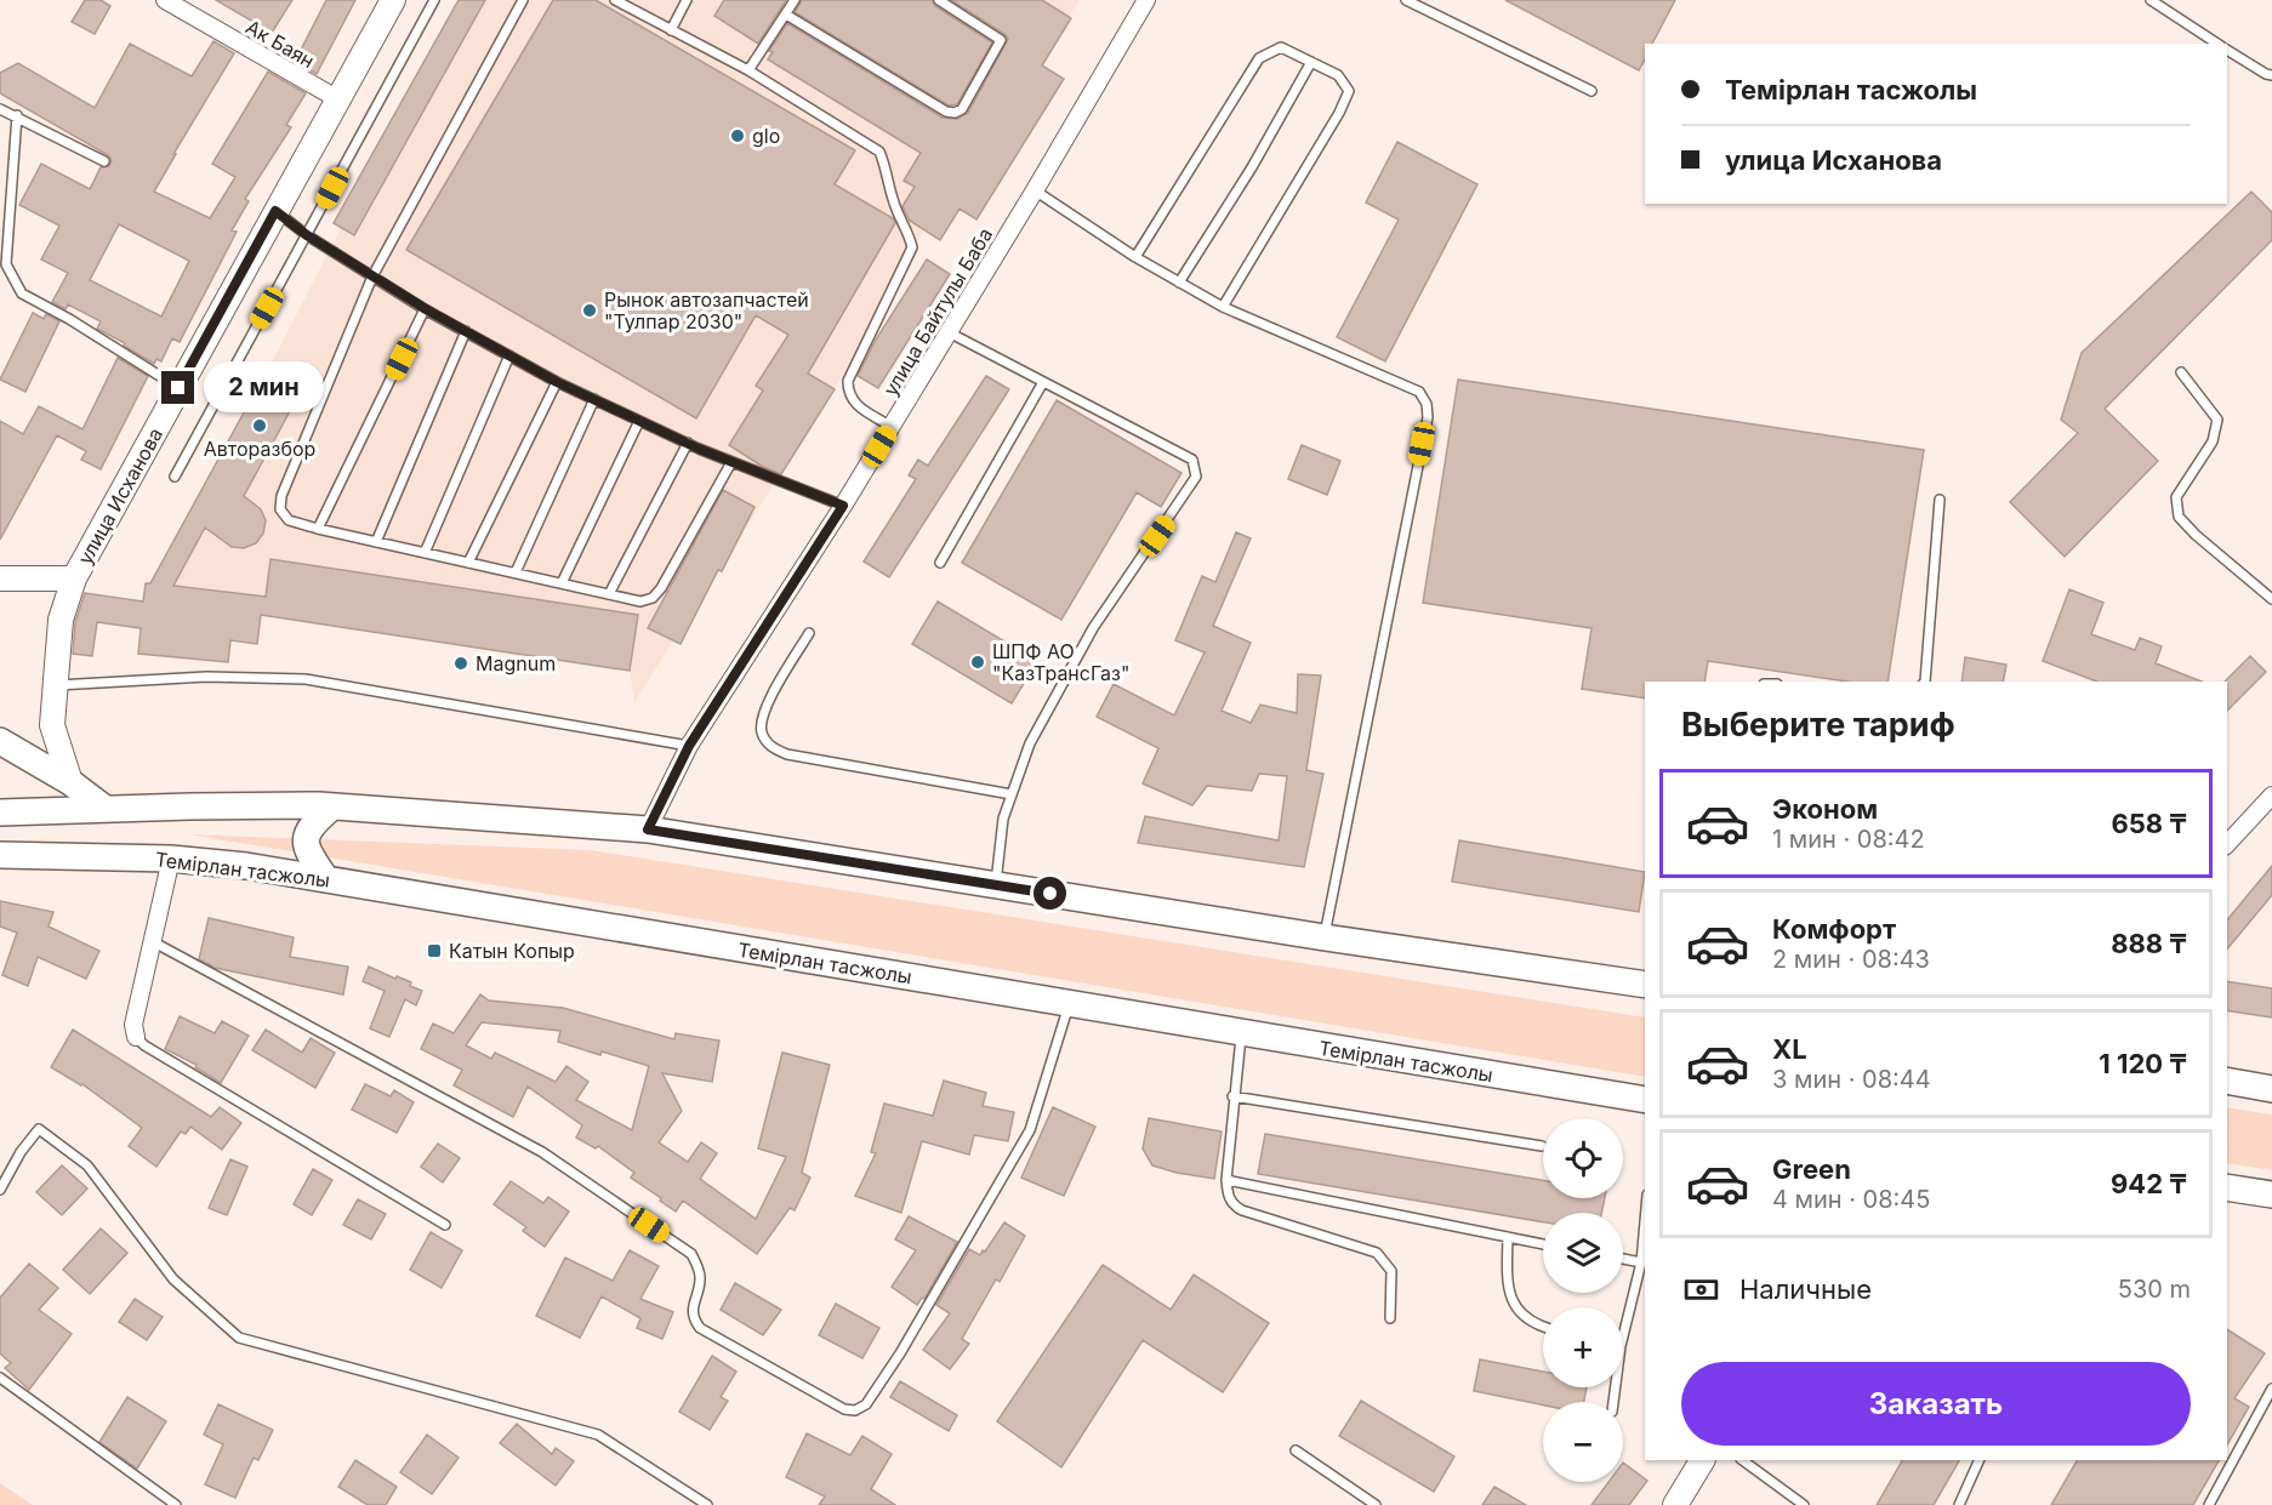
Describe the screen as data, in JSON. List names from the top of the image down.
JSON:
{
  "streets": {
    "main road": ["улица Исханова", "Темірлан тасжолы"],
    "street": ["Ак Баян", "улица Байтулы Баба"]
  },
  "crossings": [
    ["Ак Баян", "улица Исханова"]
  ],
  "places": {
    "other": [
      "glo",
      "Рынок автозапчастей \"Тулпар 2030\"",
      "Авторазбор",
      "ШПФ АО \"КазТрансГаз\"",
      "Magnum"
    ],
    "transit": ["Катын Копыр"]
  },
  "page": {
    "banner": ["Темірлан тасжолы", "улица Исханова"],
    "bubble": "2 мин",
    "heading": "Выберите тариф",
    "list": [
      {
        "name": "Эконом",
        "note": "1 мин · 08:42",
        "value": "658 ₸"
      },
      {
        "name": "Комфорт",
        "note": "2 мин · 08:43",
        "value": "888 ₸"
      },
      {
        "name": "XL",
        "note": "3 мин · 08:44",
        "value": "1 120 ₸"
      },
      {
        "name": "Green",
        "note": "4 мин · 08:45",
        "value": "942 ₸"
      }
    ],
    "map_buttons": ["+", "−"],
    "pay": ["Наличные", "530 m"],
    "buttons": "Заказать"
  }
}
